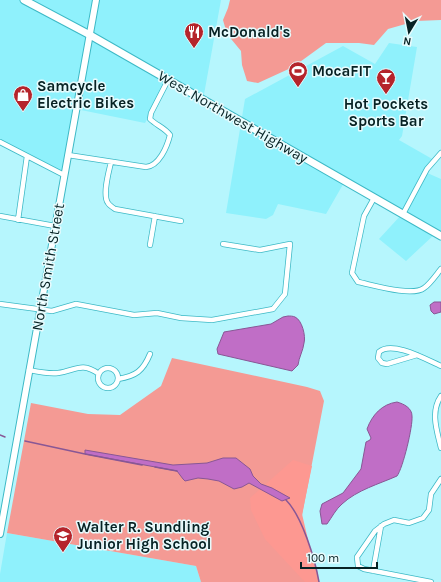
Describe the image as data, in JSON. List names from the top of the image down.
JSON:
{
  "streets": {
    "main road": ["West Northwest Highway"],
    "street": ["North Smith Street"]
  },
  "crossings": [
    ["West Northwest Highway", "North Smith Street"]
  ],
  "places": {
    "restaurant": ["McDonald's"],
    "sports": ["MocaFIT"],
    "bar": ["Hot Pockets Sports Bar"],
    "shop": ["Samcycle Electric Bikes"],
    "school or university": ["Walter R. Sundling Junior High School"]
  },
  "scale_bar": "100 m",
  "north": "bottom"
}
